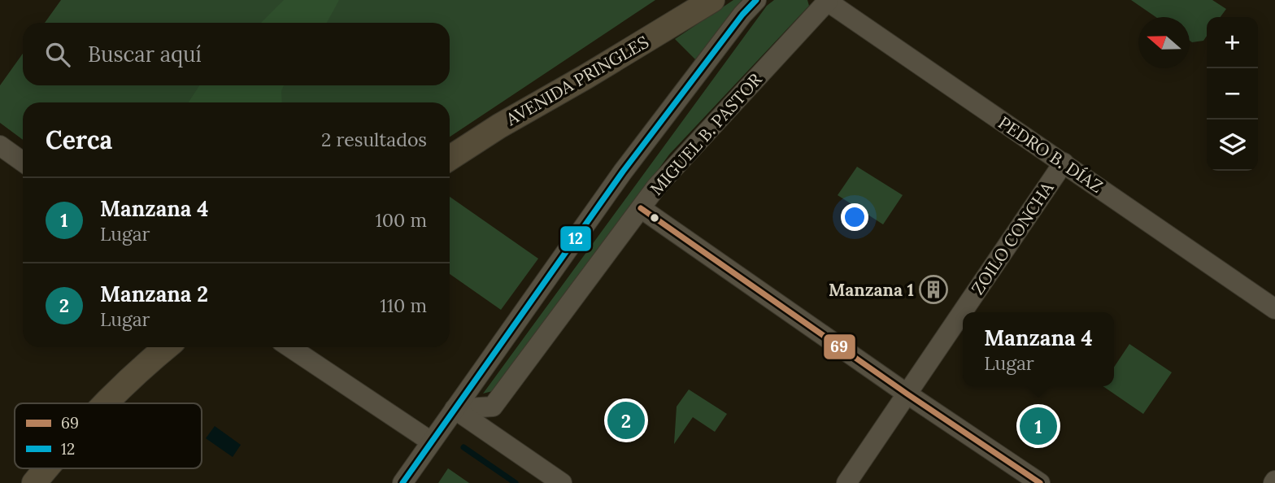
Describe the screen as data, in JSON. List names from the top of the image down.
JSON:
{
  "streets": {
    "main road": ["AVENIDA PRINGLES"],
    "street": ["MIGUEL B. PASTOR", "PEDRO B. DÍAZ", "ZOILO CONCHA"]
  },
  "crossings": [
    ["MIGUEL B. PASTOR", "PEDRO B. DÍAZ"],
    ["PEDRO B. DÍAZ", "ZOILO CONCHA"]
  ],
  "places": {
    "building": ["Manzana 1"]
  },
  "lines": ["transit line 12", "transit line 69"],
  "legend": ["69", "12"],
  "north": "left",
  "page": {
    "map_buttons": ["+", "−"],
    "search": "Buscar aquí",
    "heading": ["Cerca", "2 resultados"],
    "list": [
      {
        "mark": "1",
        "name": "Manzana 4",
        "note": "Lugar",
        "value": "100 m"
      },
      {
        "mark": "2",
        "name": "Manzana 2",
        "note": "Lugar",
        "value": "110 m"
      }
    ],
    "popup": ["Manzana 4", "Lugar"],
    "pins": ["2", "1"]
  }
}
